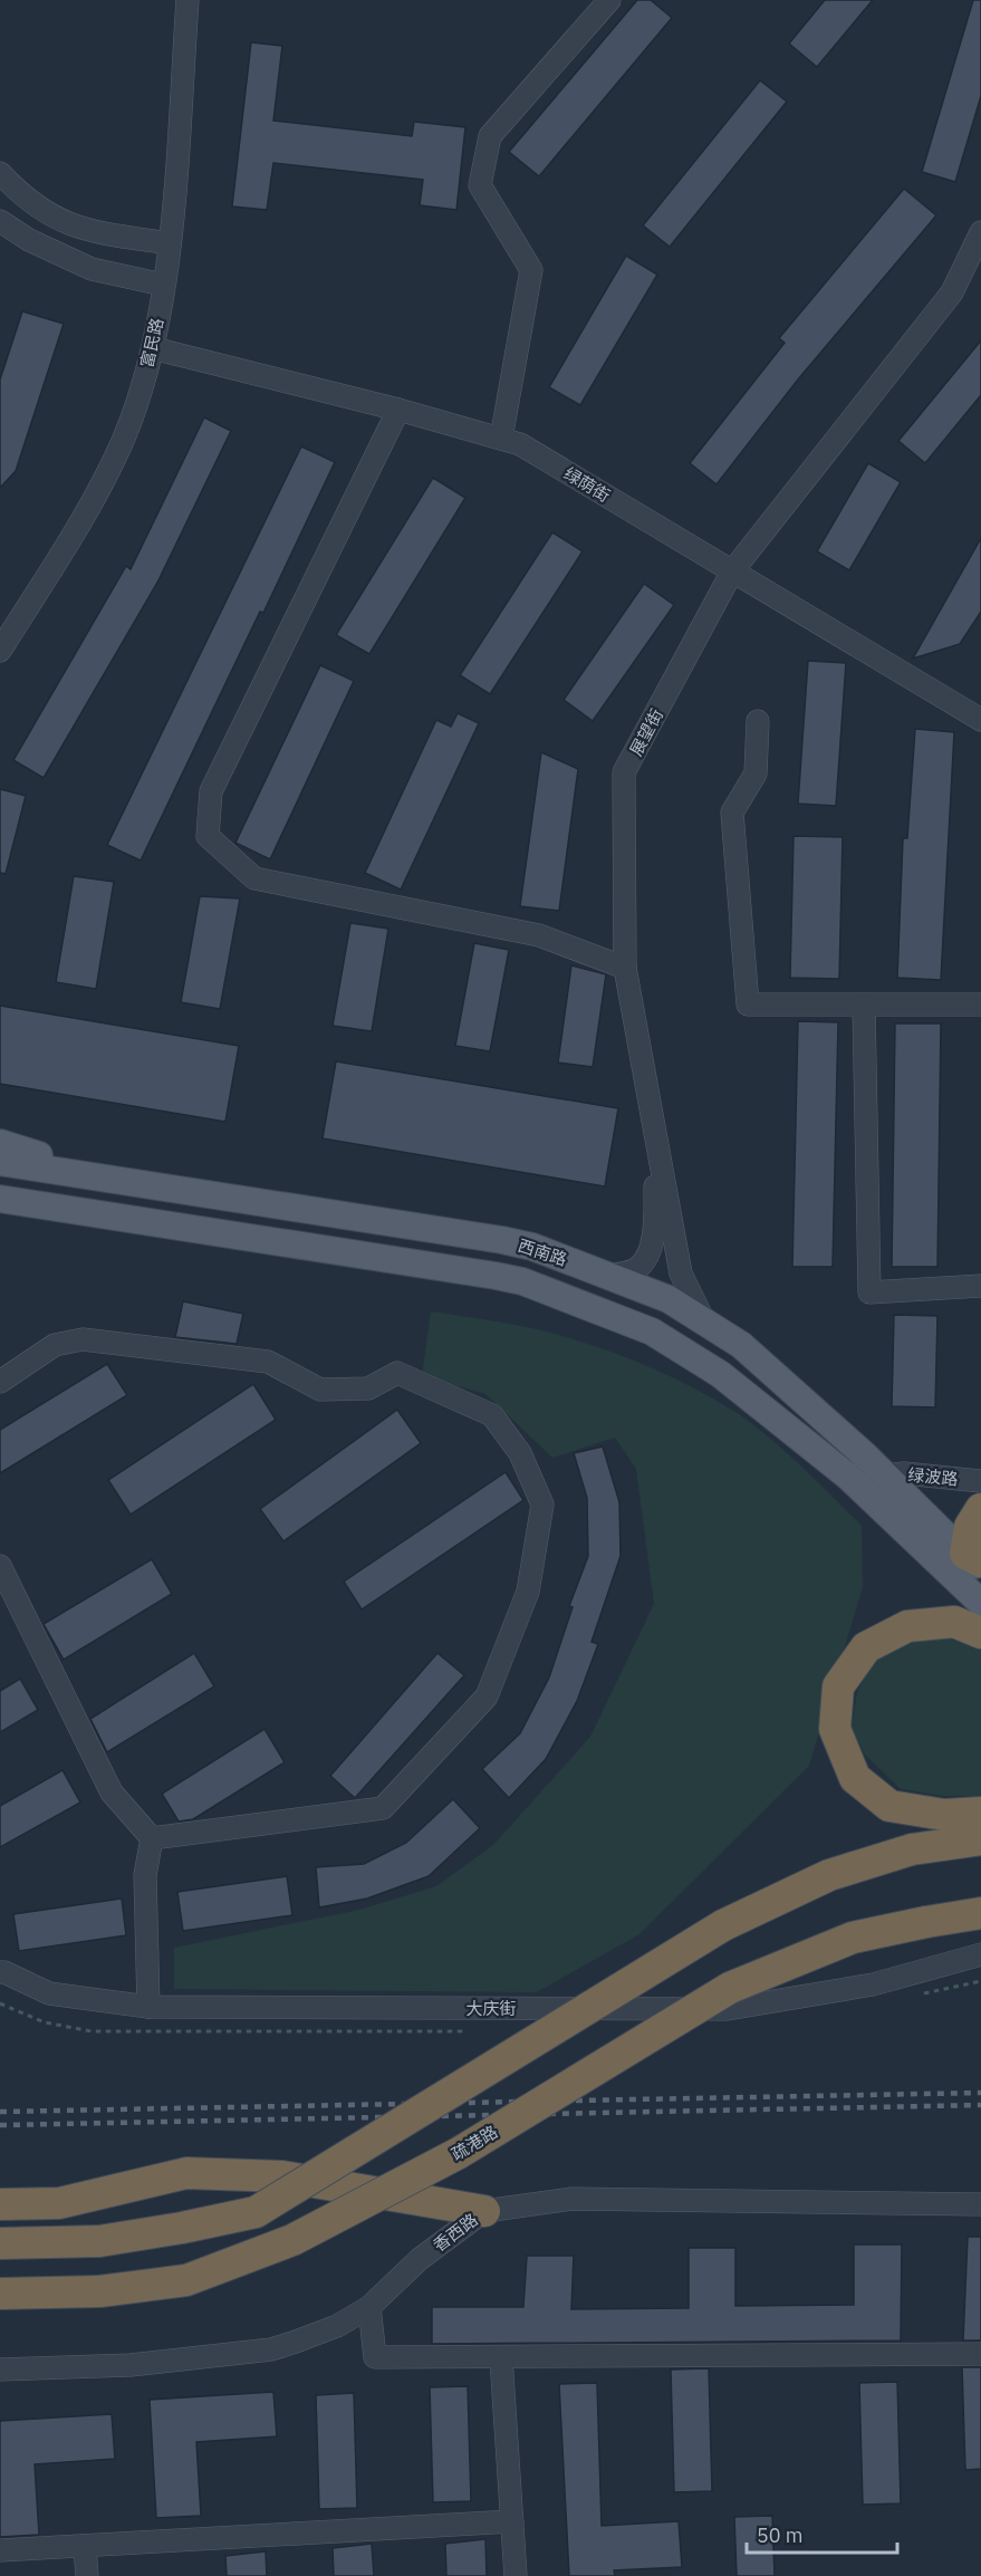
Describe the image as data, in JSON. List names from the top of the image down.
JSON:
{
  "streets": {
    "highway": ["疏港路"],
    "main road": ["西南路"],
    "street": [
      "富民路",
      "绿荫街",
      "展望街",
      "绿波路",
      "大庆街",
      "香西路"
    ]
  },
  "crossings": [
    ["富民路", "绿荫街"],
    ["绿荫街", "展望街"],
    ["展望街", "西南路"],
    ["西南路", "绿波路"]
  ],
  "scale_bar": "50 m"
}
